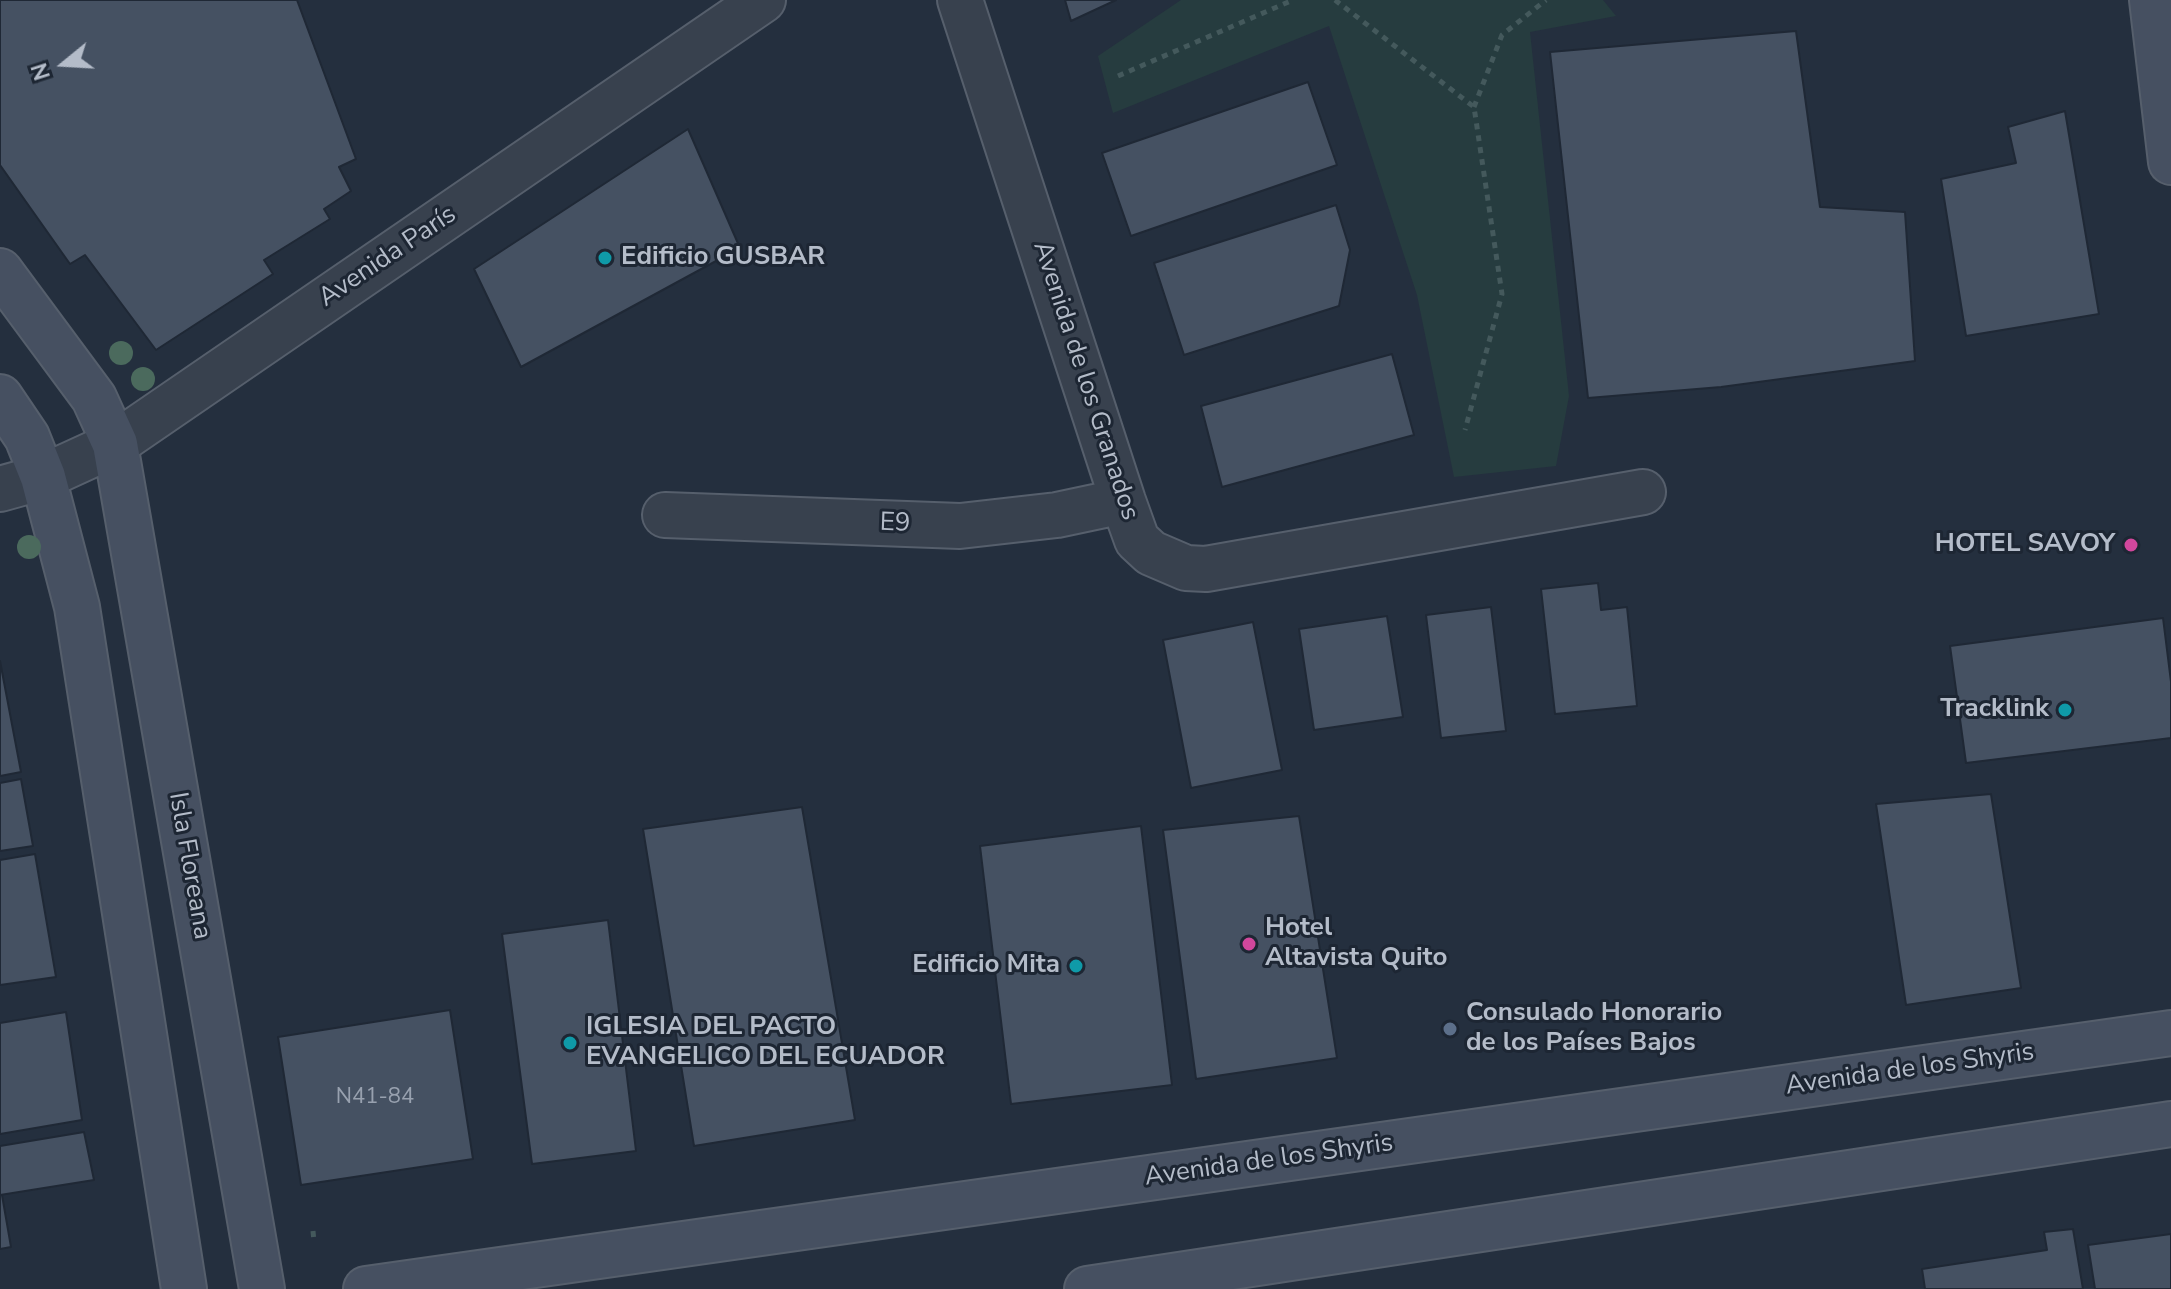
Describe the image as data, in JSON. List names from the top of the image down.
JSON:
{
  "streets": {
    "main road": ["Isla Floreana", "Avenida de los Shyris"],
    "street": ["Avenida París", "Avenida de los Granados", "E9"]
  },
  "crossings": [
    ["Avenida París", "Isla Floreana"],
    ["Avenida de los Granados", "E9"]
  ],
  "places": [
    "Edificio GUSBAR",
    "HOTEL SAVOY",
    "Tracklink",
    "Hotel Altavista Quito",
    "Edificio Mita",
    "Consulado Honorario de los Países Bajos",
    "IGLESIA DEL PACTO EVANGELICO DEL ECUADOR"
  ],
  "house_numbers": ["N41-84"],
  "north": "left"
}
